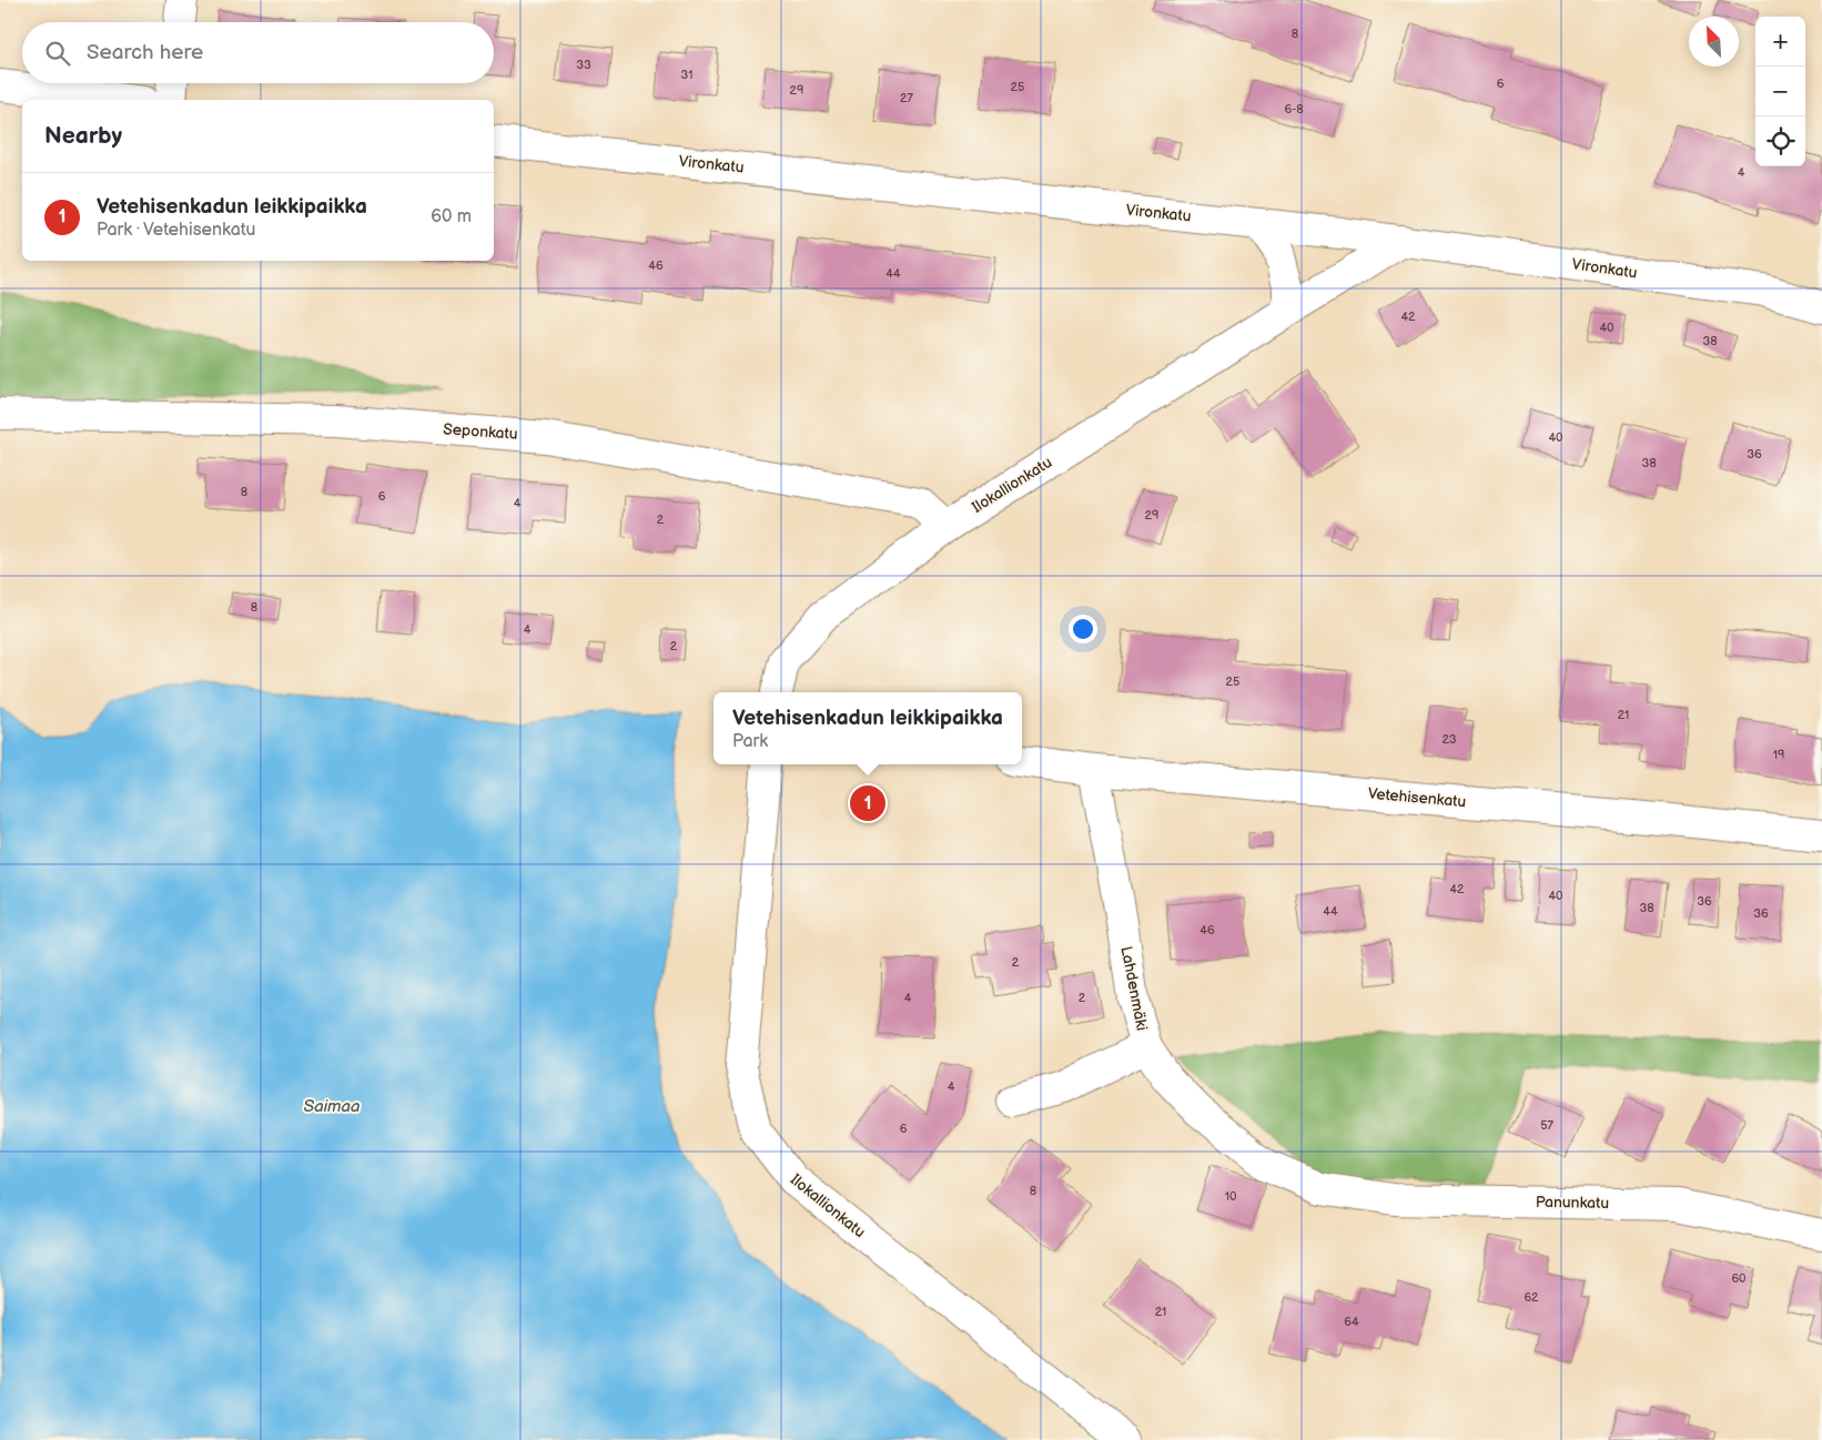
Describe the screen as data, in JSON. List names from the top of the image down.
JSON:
{
  "streets": {
    "street": [
      "Vironkatu",
      "Seponkatu",
      "Ilokallionkatu",
      "Vetehisenkatu",
      "Lahdenmäki",
      "Panunkatu"
    ]
  },
  "crossings": [
    ["Vironkatu", "Ilokallionkatu"],
    ["Seponkatu", "Ilokallionkatu"],
    ["Vetehisenkatu", "Lahdenmäki"],
    ["Lahdenmäki", "Panunkatu"]
  ],
  "water": ["Saimaa"],
  "house_numbers": [
    "8",
    "33",
    "31",
    "6",
    "25",
    "29",
    "27",
    "6-8",
    "4",
    "46",
    "44",
    "42",
    "40",
    "38",
    "40",
    "36",
    "38",
    "8",
    "6",
    "4",
    "29",
    "2",
    "8",
    "4",
    "2",
    "25",
    "21",
    "23",
    "19",
    "42",
    "40",
    "36",
    "38",
    "44",
    "36",
    "46",
    "2",
    "4",
    "2",
    "4",
    "57",
    "6",
    "8",
    "10",
    "60",
    "62",
    "21",
    "64"
  ],
  "north": "top left",
  "page": {
    "map_buttons": ["+", "−"],
    "search": "Search here",
    "heading": "Nearby",
    "list": [
      {
        "mark": "1",
        "name": "Vetehisenkadun leikkipaikka",
        "note": "Park · Vetehisenkatu",
        "value": "60 m"
      }
    ],
    "popup": ["Vetehisenkadun leikkipaikka", "Park"],
    "pins": "1"
  }
}
